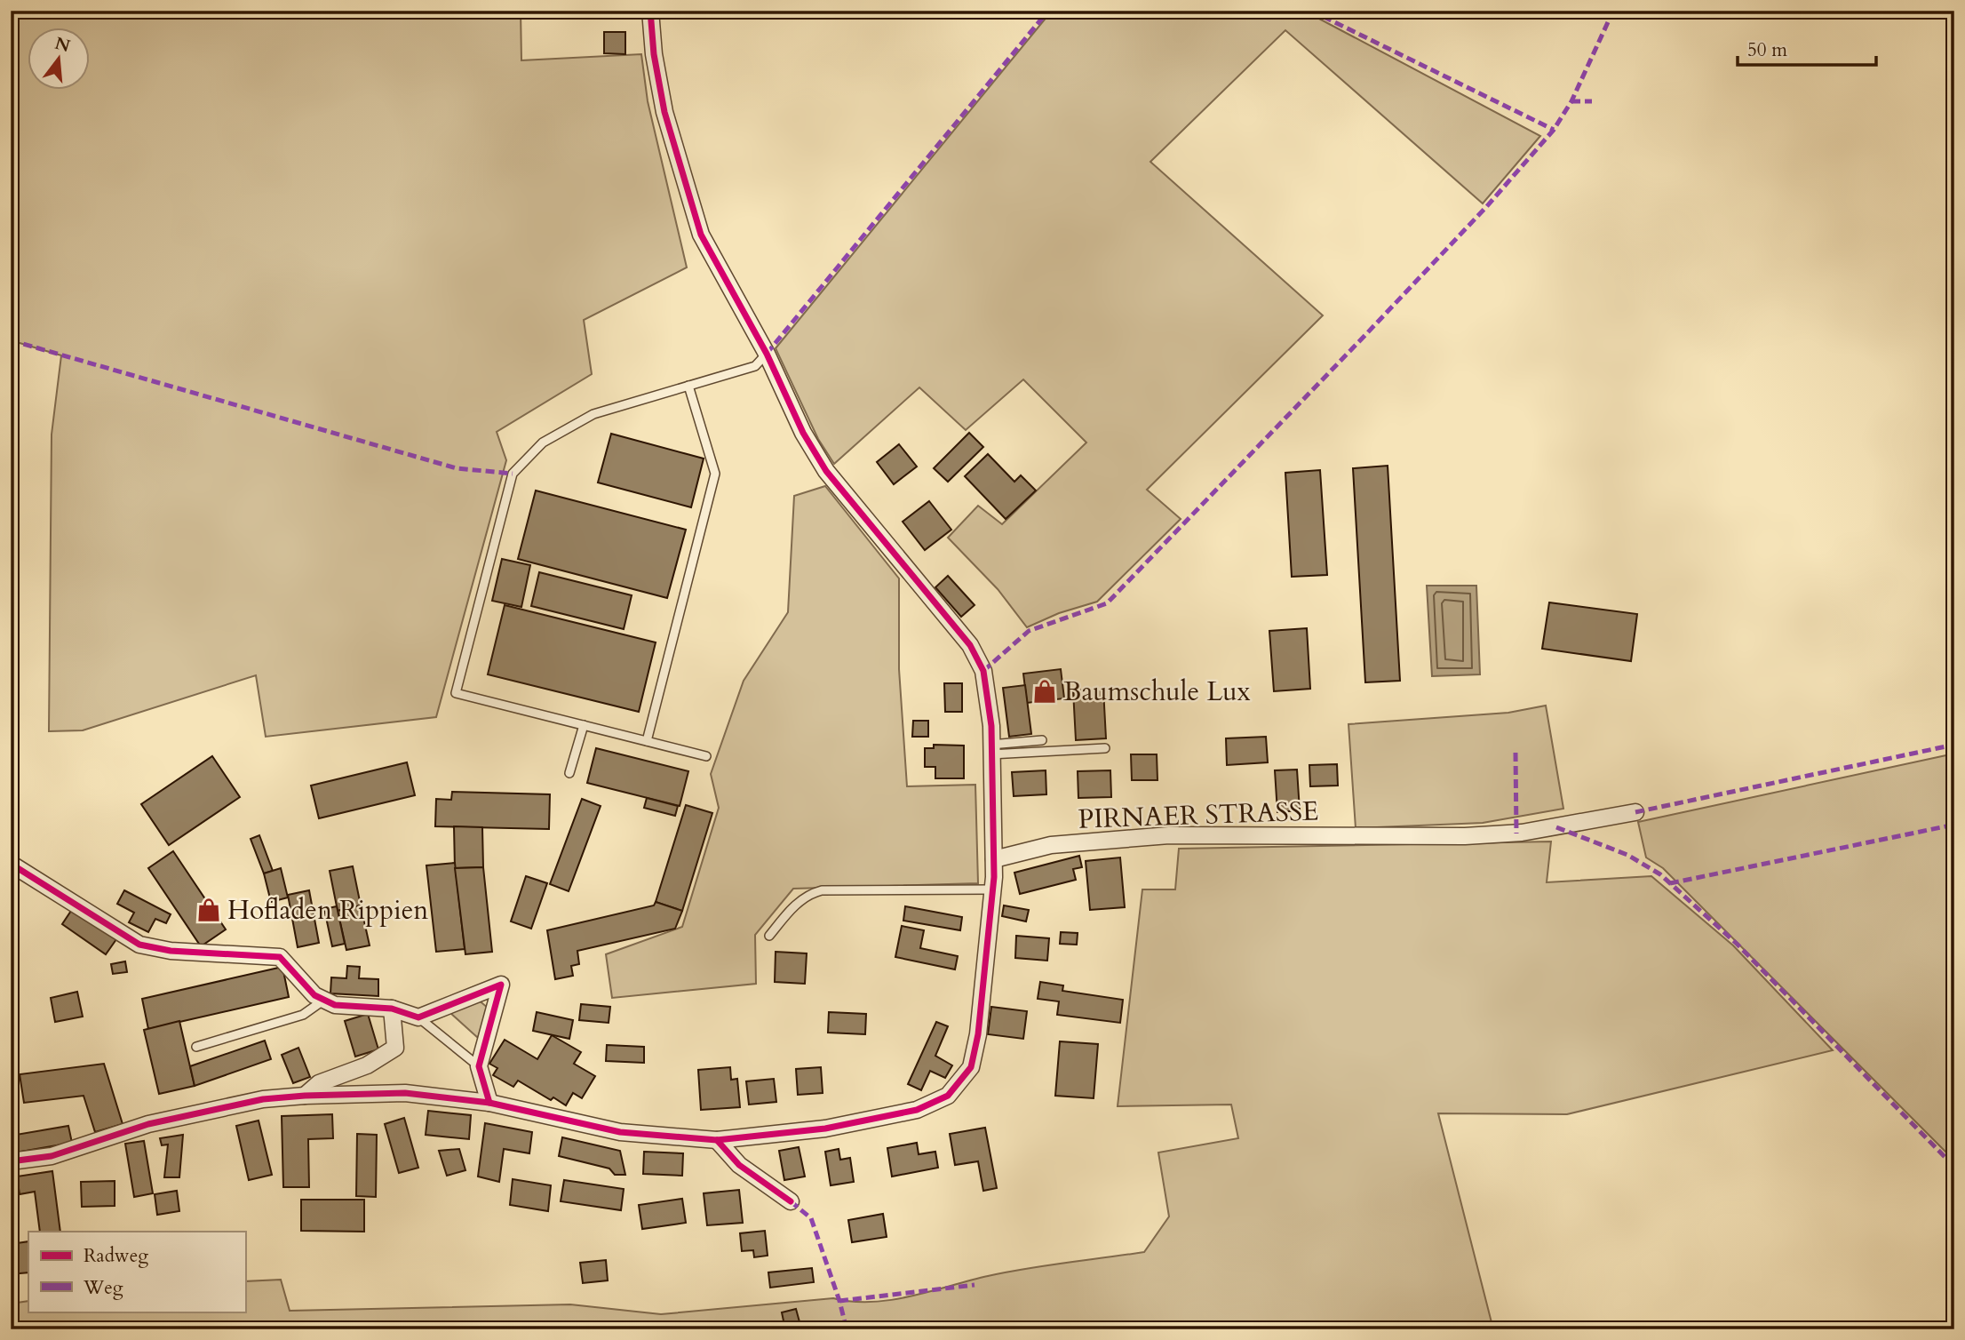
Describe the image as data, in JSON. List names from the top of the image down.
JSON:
{
  "streets": {
    "street": ["PIRNAER STRASSE"]
  },
  "places": {
    "shop": ["Baumschule Lux", "Hofladen Rippien"]
  },
  "legend": ["Radweg", "Weg"],
  "scale_bar": "50 m",
  "north": "top"
}
